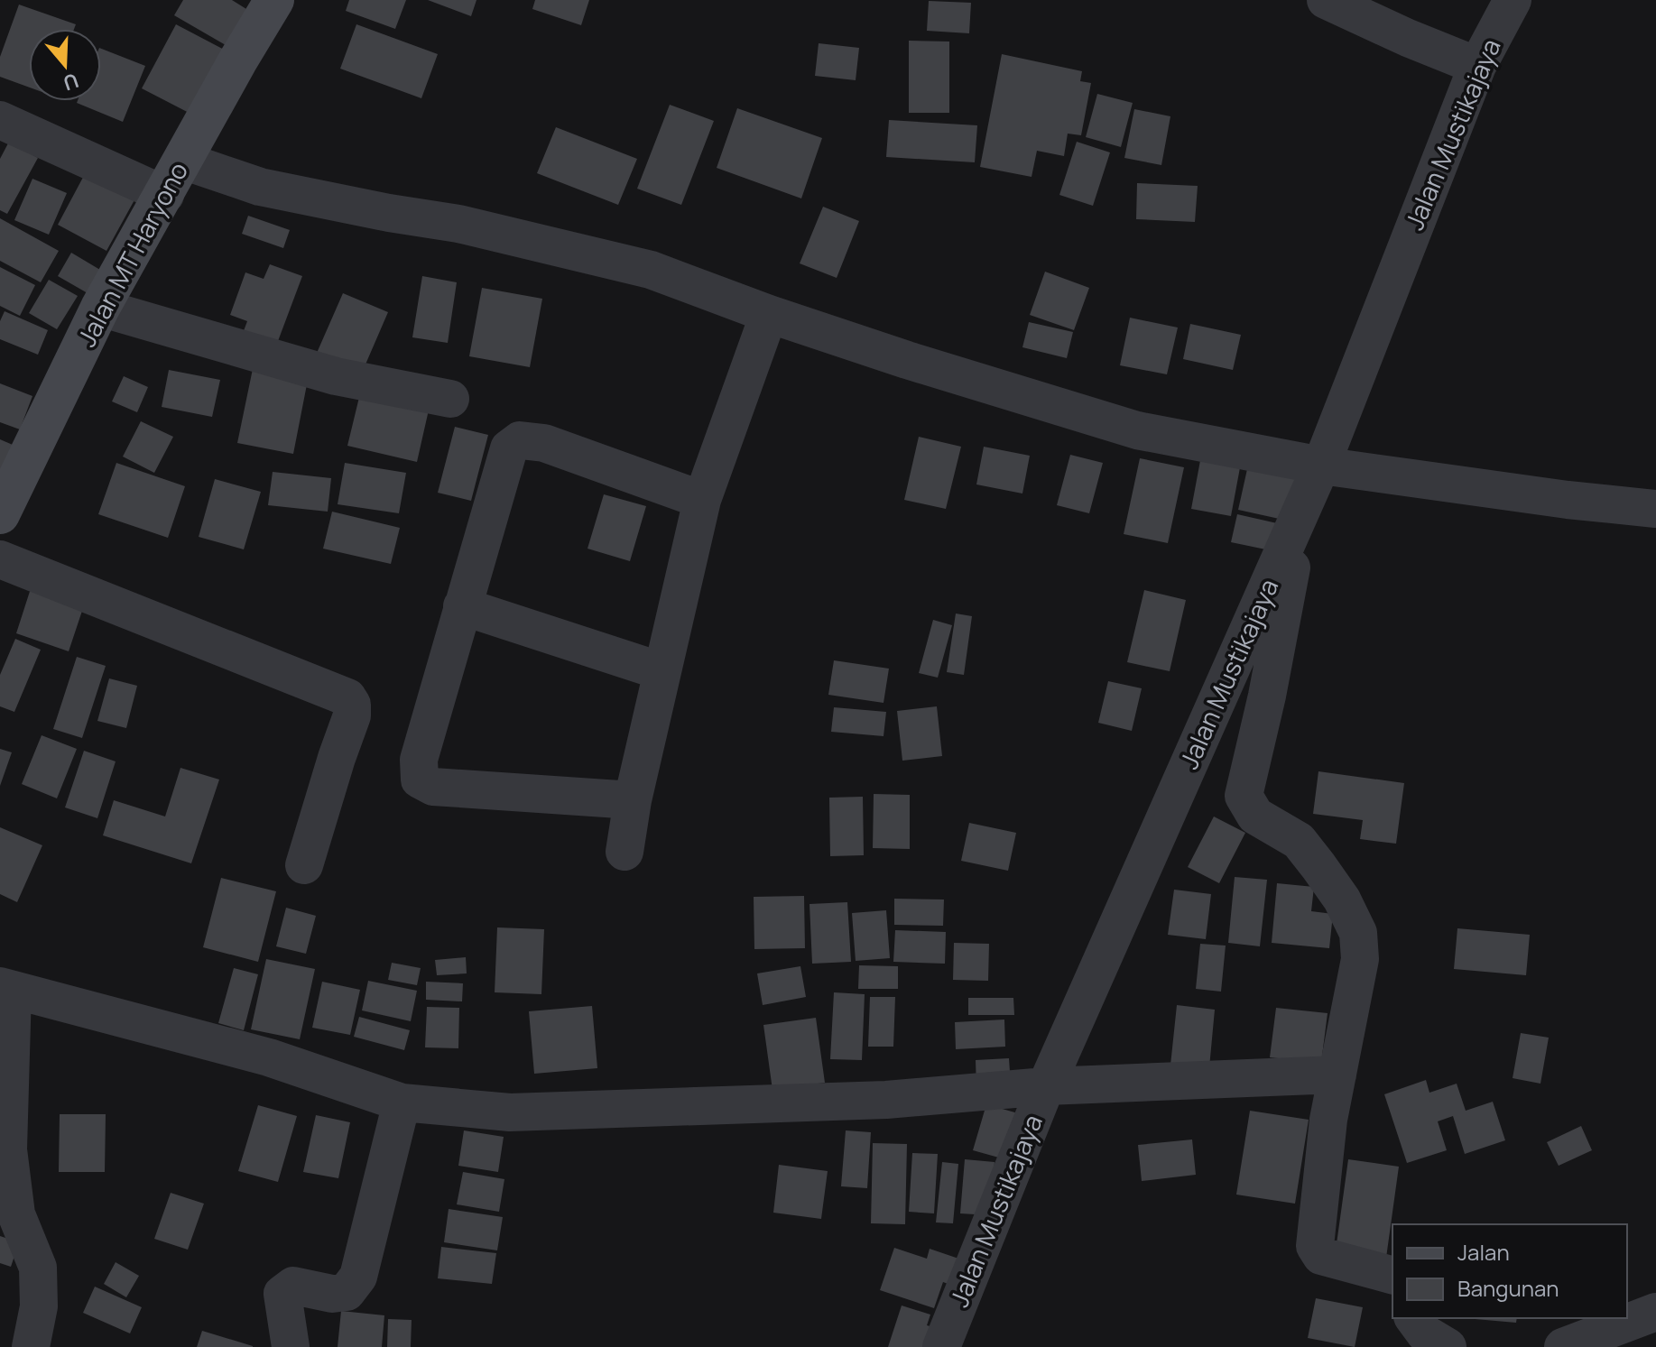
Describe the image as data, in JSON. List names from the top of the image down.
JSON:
{
  "streets": {
    "main road": ["Jalan MT Haryono"],
    "street": ["Jalan Mustikajaya"]
  },
  "legend": ["Jalan", "Bangunan"],
  "north": "bottom"
}
